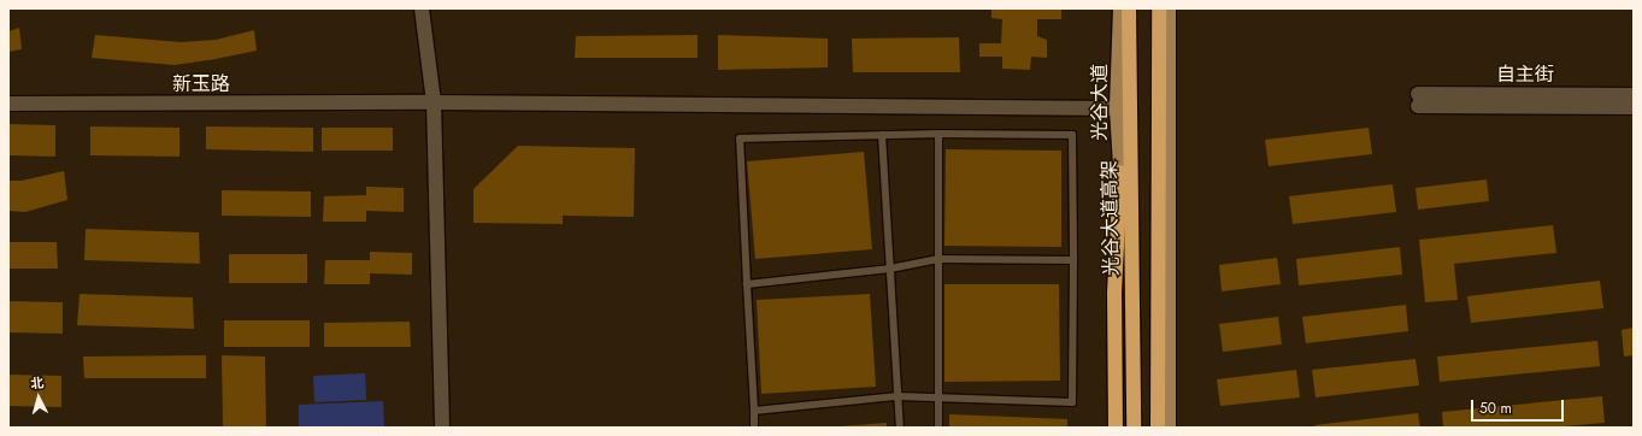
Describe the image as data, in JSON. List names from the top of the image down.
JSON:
{
  "streets": {
    "highway": ["光谷大道高架"],
    "main road": ["光谷大道"],
    "street": ["自主街", "新玉路"]
  },
  "crossings": [
    ["新玉路", "光谷大道"]
  ],
  "scale_bar": "50 m",
  "north": "top"
}
